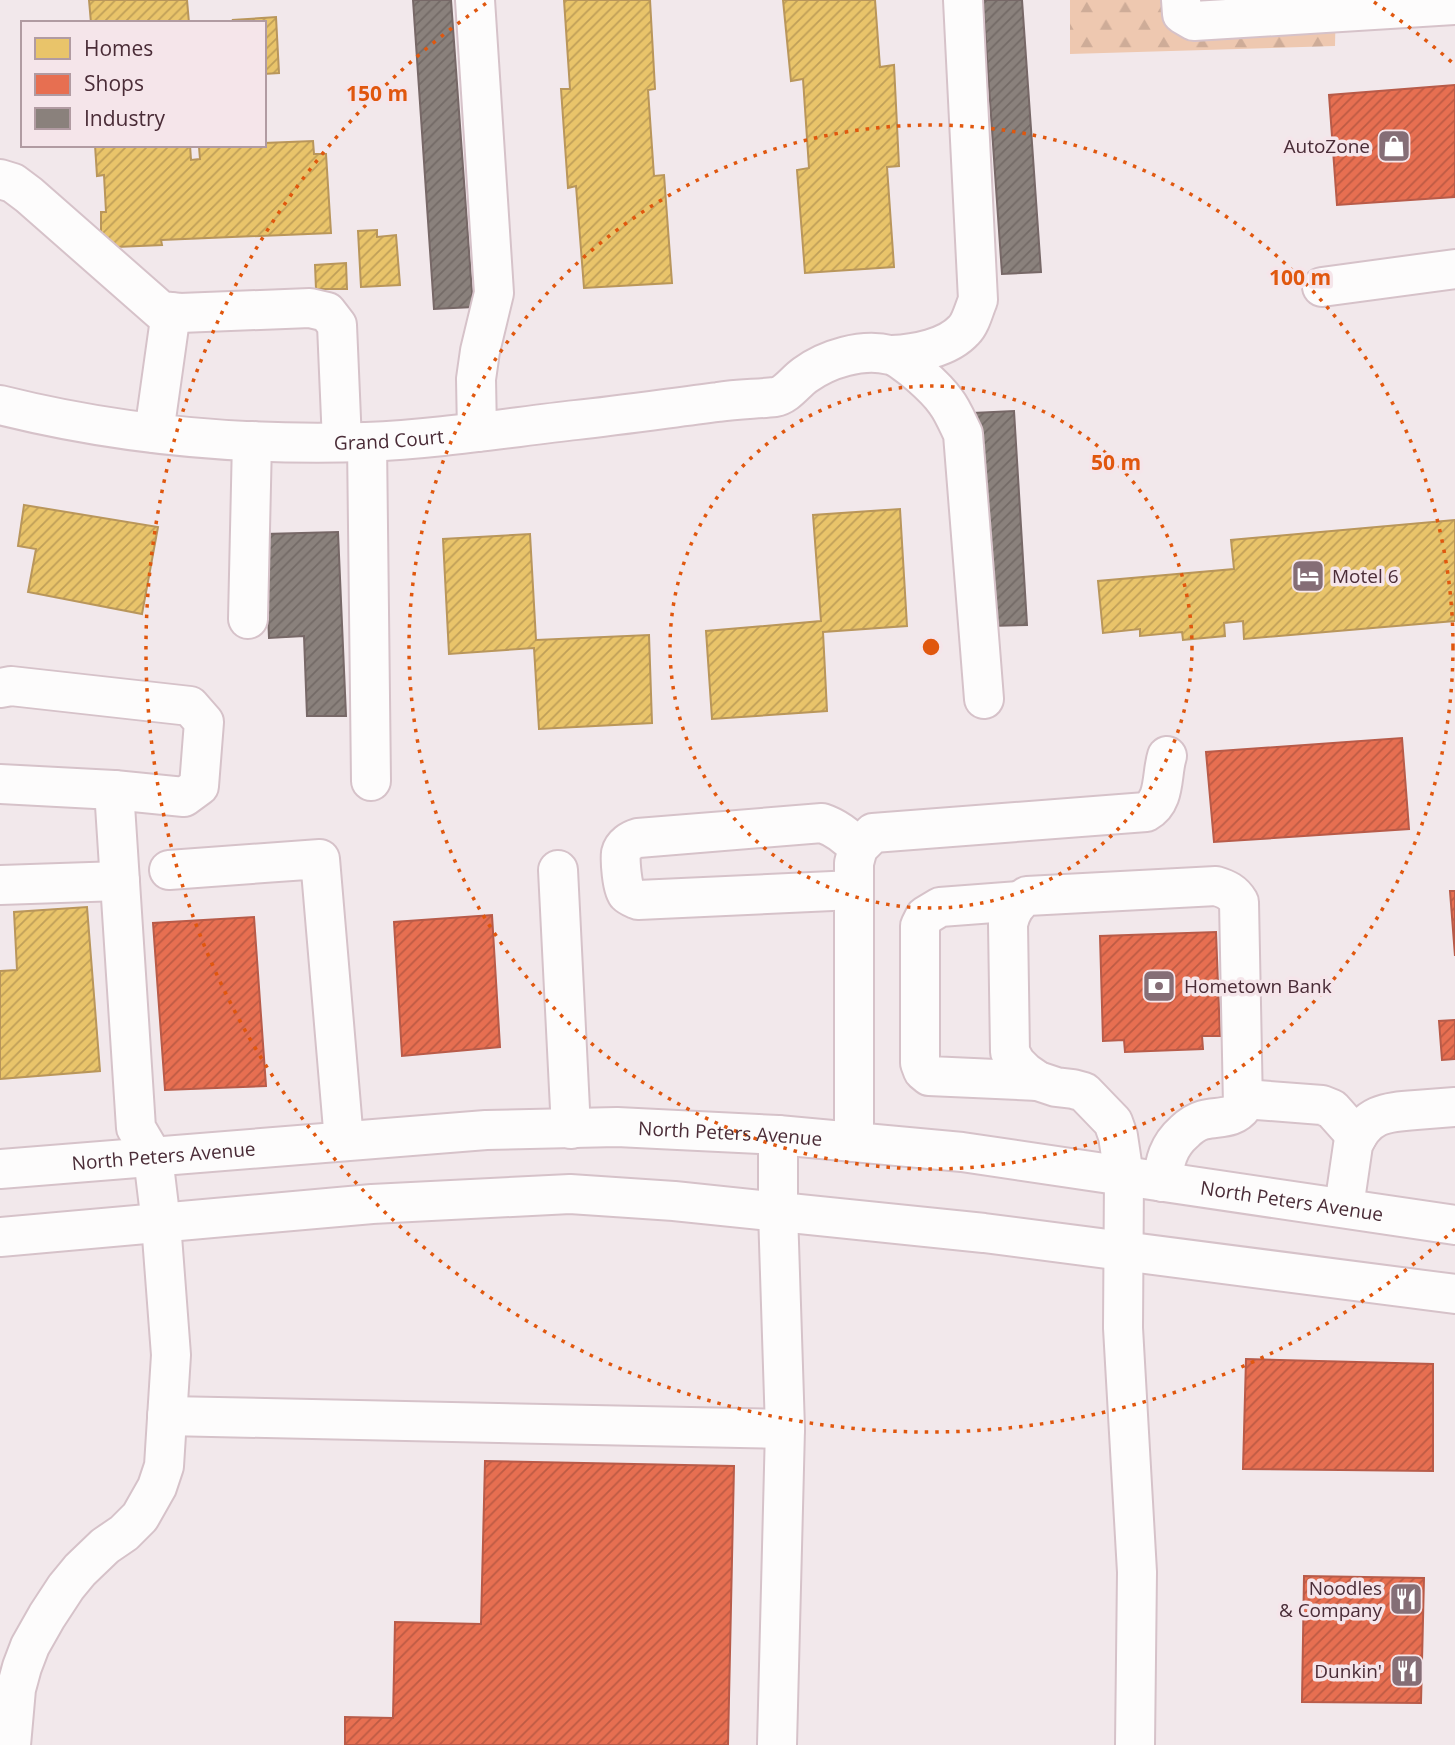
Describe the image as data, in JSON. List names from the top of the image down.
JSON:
{
  "streets": {
    "main road": ["Grand Court", "North Peters Avenue"]
  },
  "places": {
    "shop": ["AutoZone"],
    "hotel": ["Motel 6"],
    "bank": ["Hometown Bank"],
    "restaurant": ["Noodles & Company", "Dunkin'"]
  },
  "legend": ["Homes", "Shops", "Industry"],
  "rings": ["150 m", "100 m", "50 m"]
}
